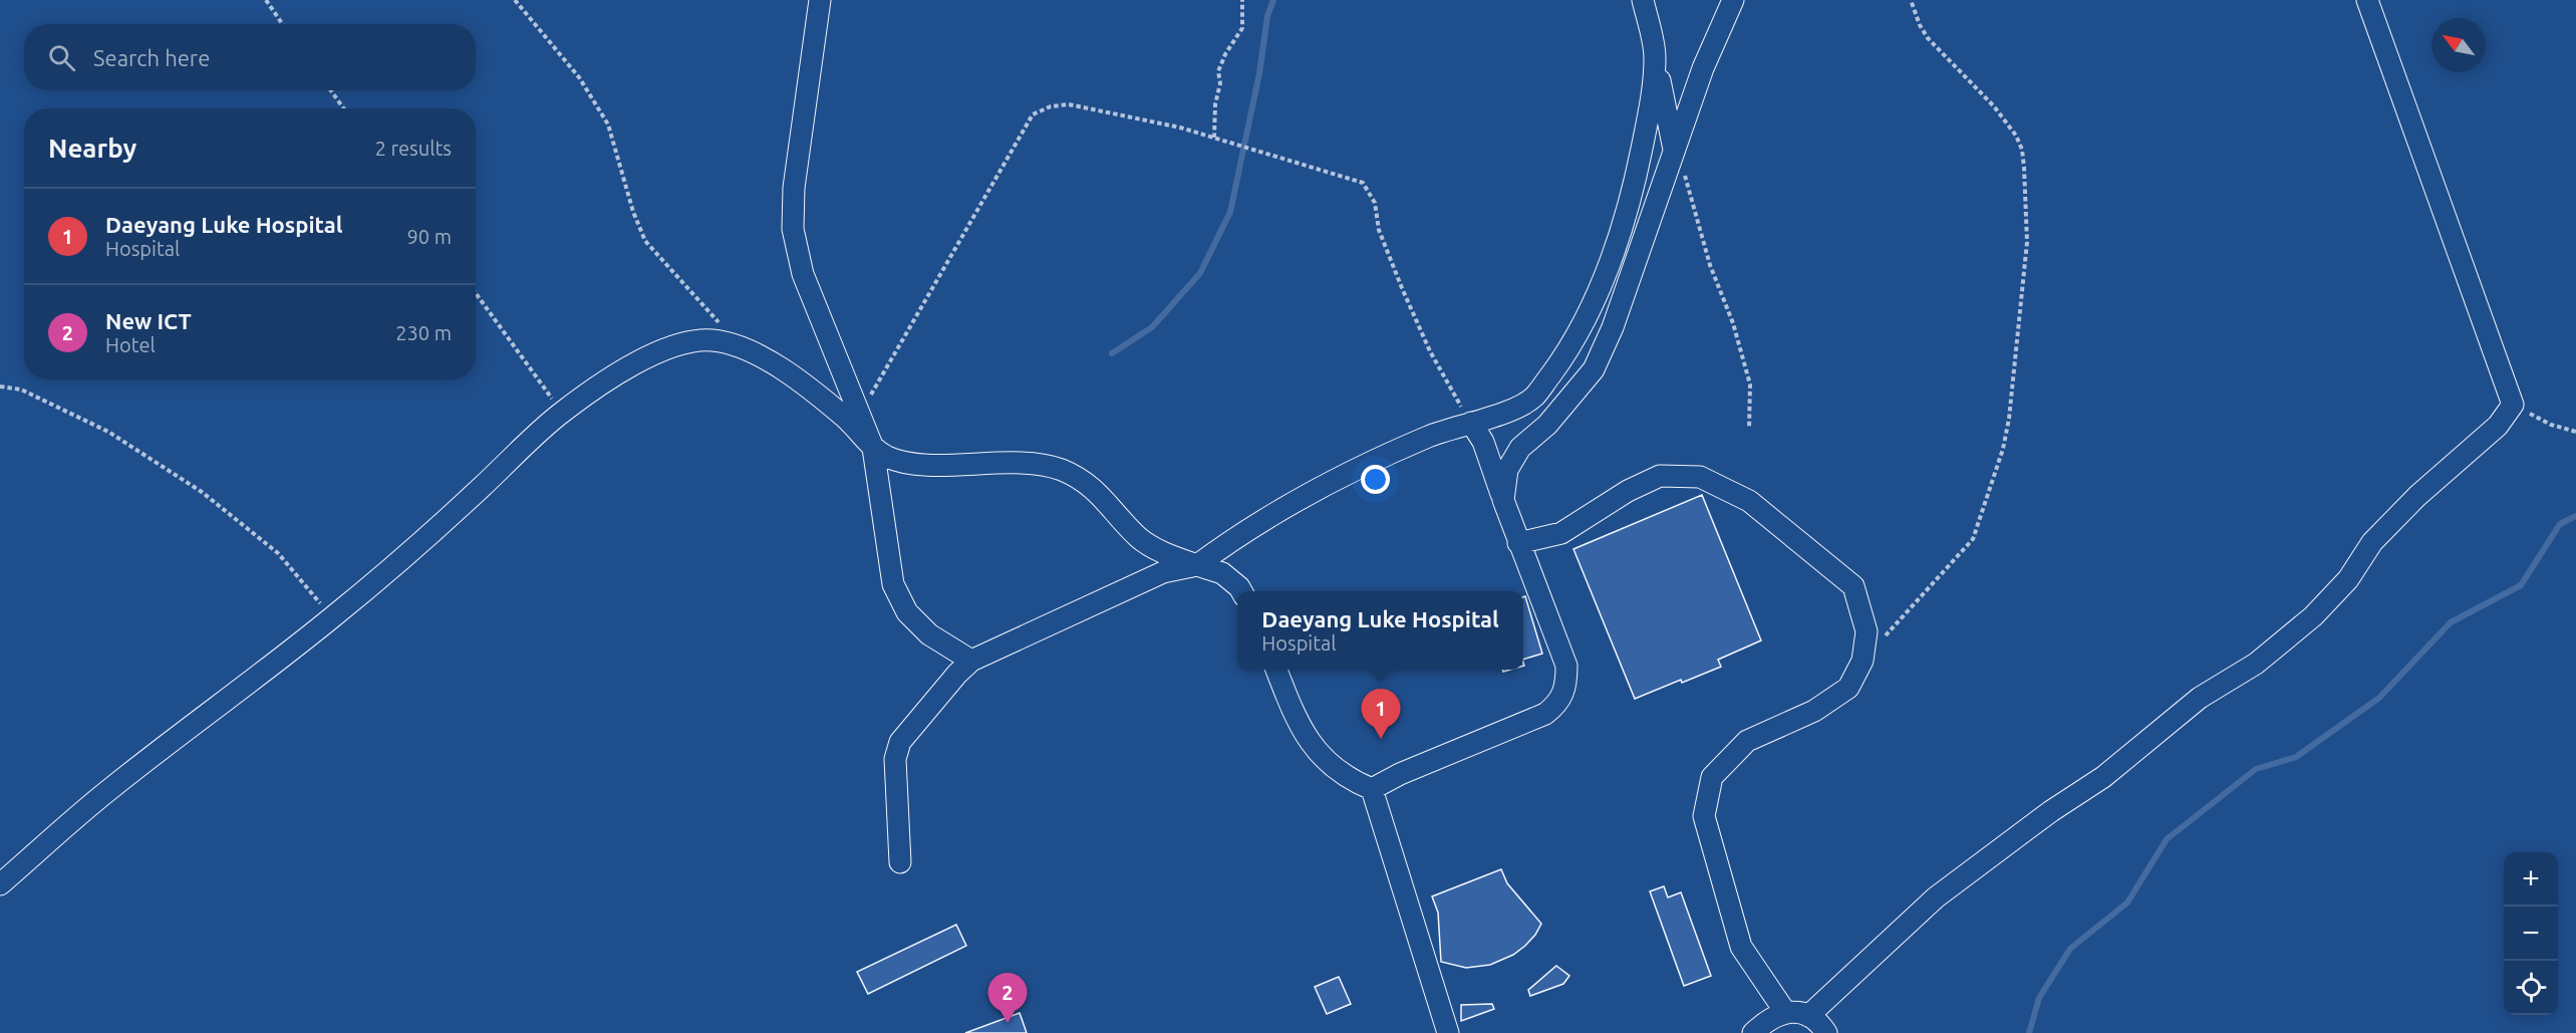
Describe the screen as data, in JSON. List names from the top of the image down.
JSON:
{
  "north": "top left",
  "page": {
    "search": "Search here",
    "heading": ["Nearby", "2 results"],
    "list": [
      {
        "mark": "1",
        "name": "Daeyang Luke Hospital",
        "note": "Hospital",
        "value": "90 m"
      },
      {
        "mark": "2",
        "name": "New ICT",
        "note": "Hotel",
        "value": "230 m"
      }
    ],
    "popup": ["Daeyang Luke Hospital", "Hospital"],
    "pins": ["1", "2"],
    "map_buttons": ["+", "−"]
  }
}
